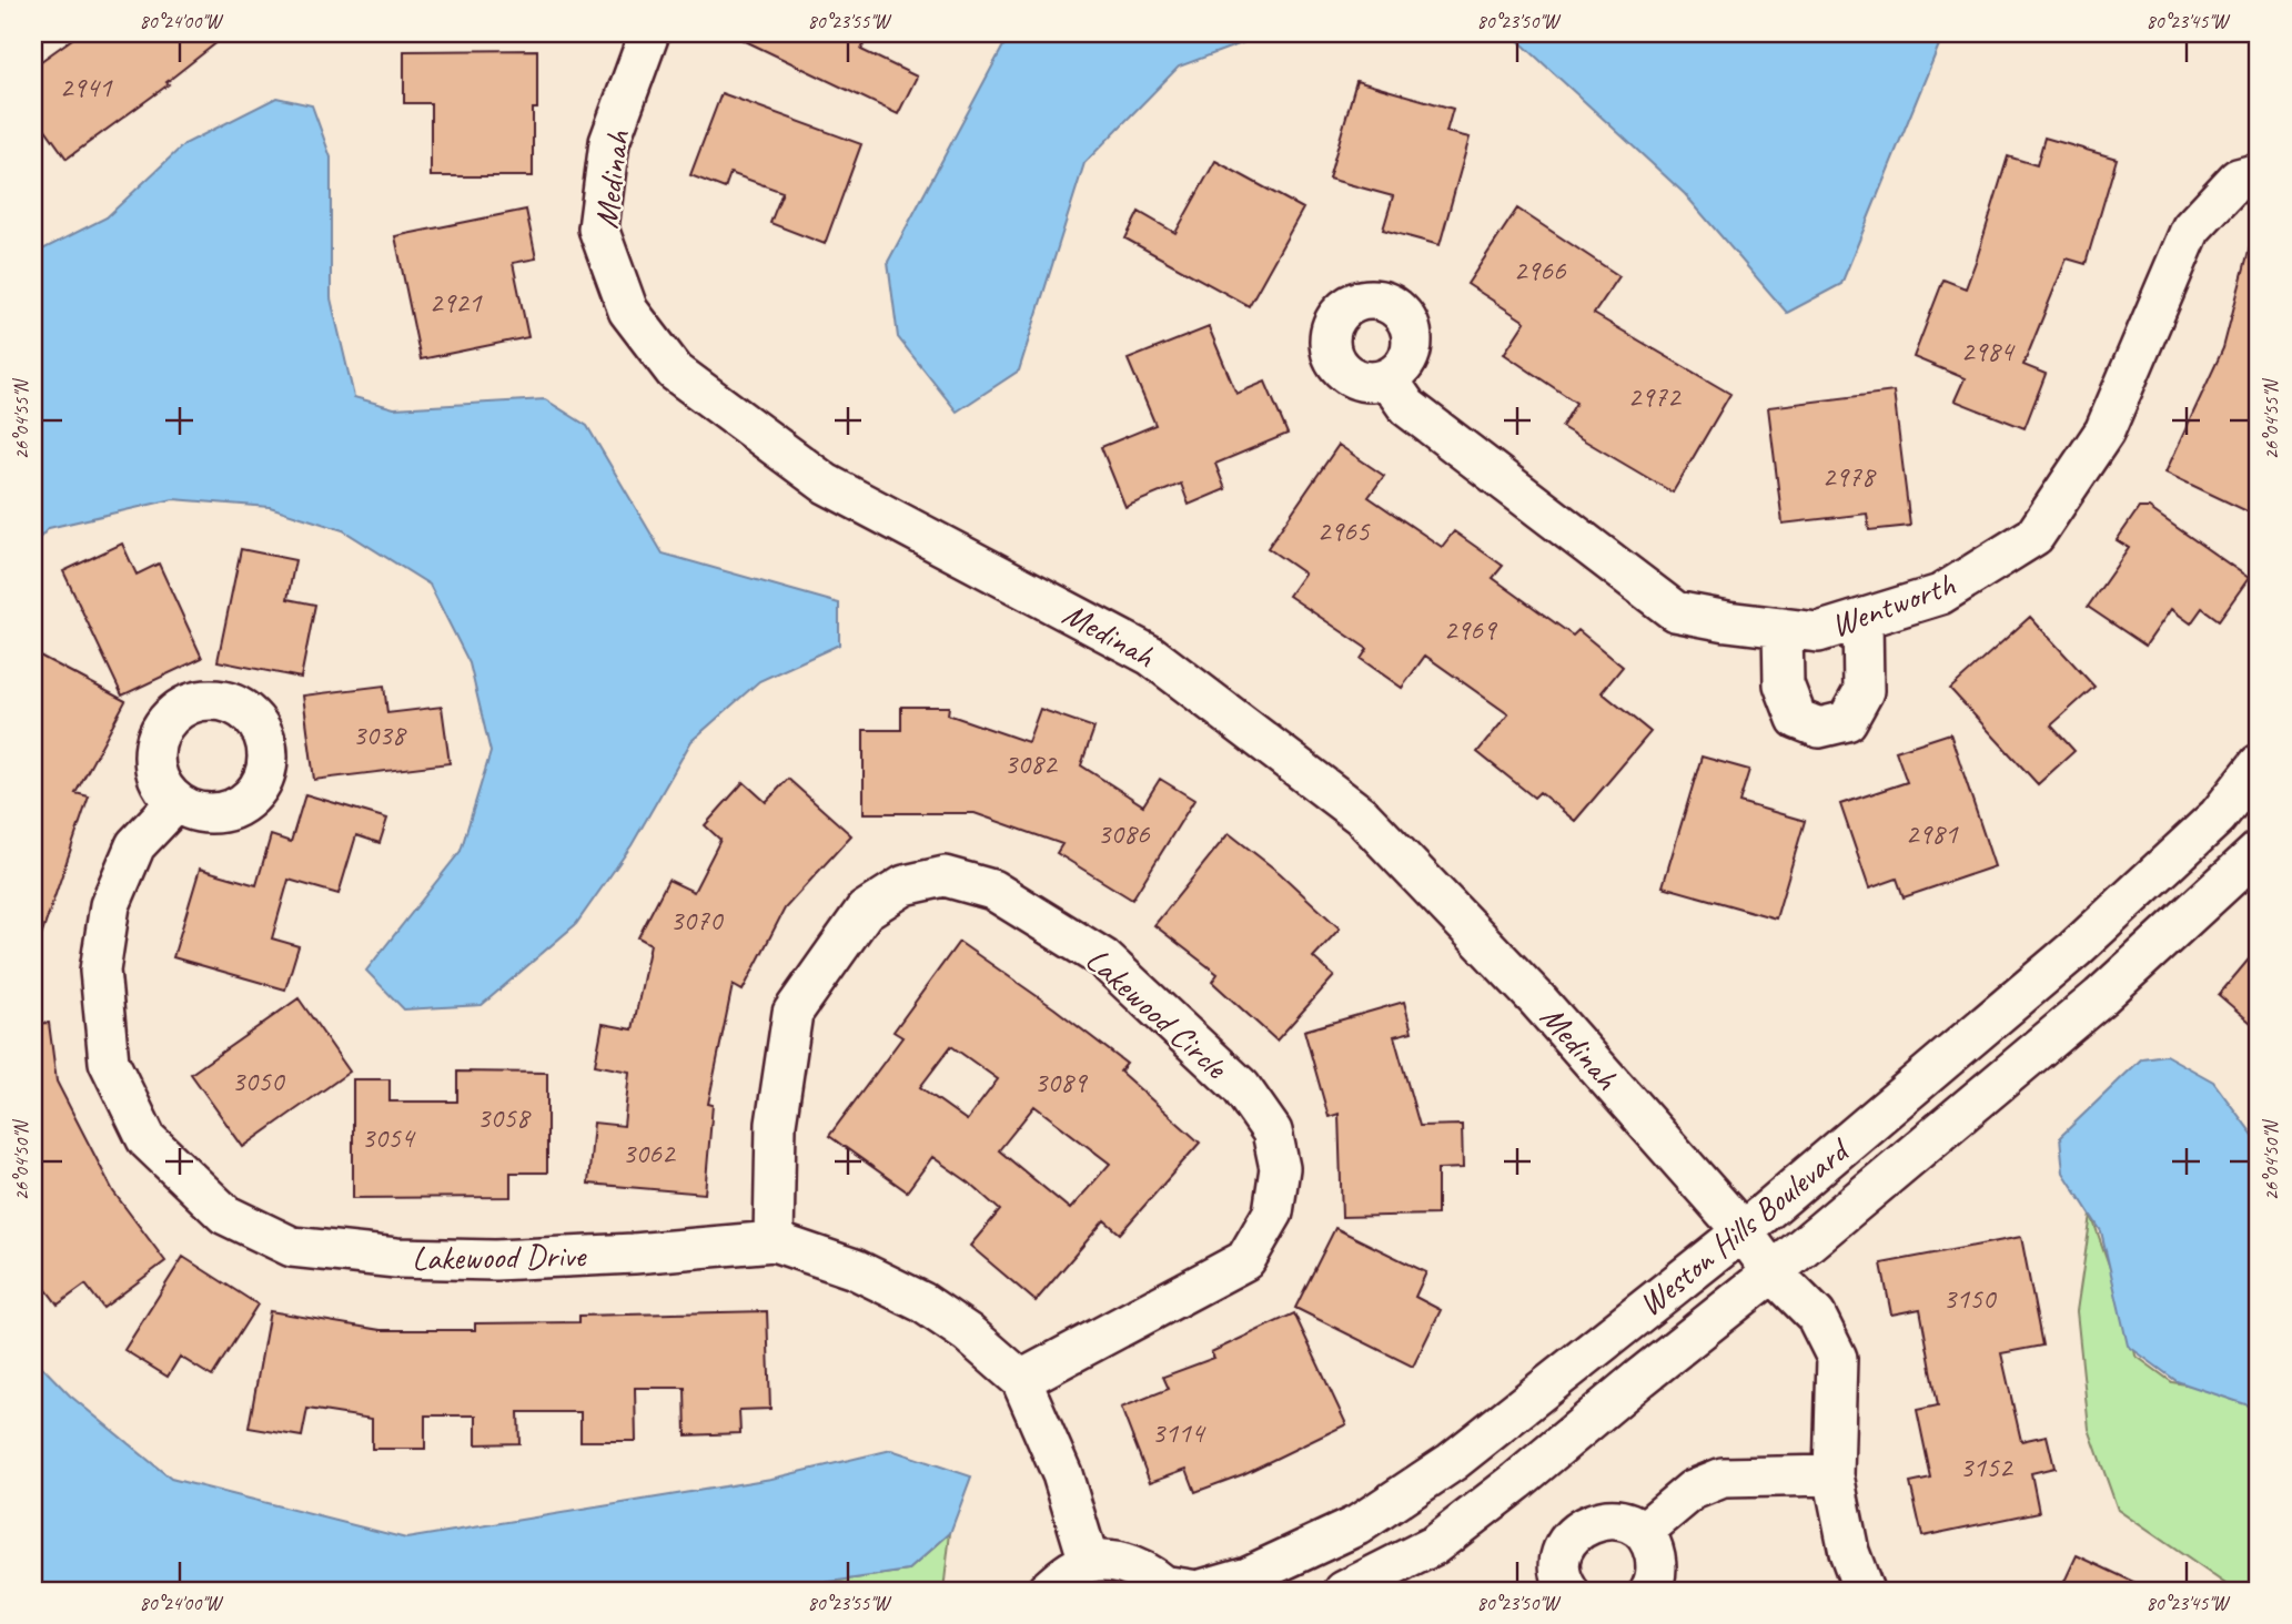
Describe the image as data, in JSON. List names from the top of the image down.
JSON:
{
  "streets": {
    "street": [
      "Medinah",
      "Wentworth",
      "Lakewood Circle",
      "Weston Hills Boulevard",
      "Lakewood Drive"
    ]
  },
  "crossings": [
    ["Medinah", "Weston Hills Boulevard"],
    ["Lakewood Circle", "Lakewood Drive"]
  ],
  "house_numbers": [
    "2941",
    "2966",
    "2921",
    "2984",
    "2972",
    "2978",
    "2965",
    "2969",
    "3038",
    "3082",
    "3086",
    "2981",
    "3070",
    "3050",
    "3089",
    "3058",
    "3054",
    "3062",
    "3150",
    "3114",
    "3152"
  ],
  "coordinates": [
    "80°24'00\"W",
    "80°23'55\"W",
    "80°23'50\"W",
    "80°23'45\"W",
    "26°04'55\"N",
    "26°04'50\"N"
  ]
}
